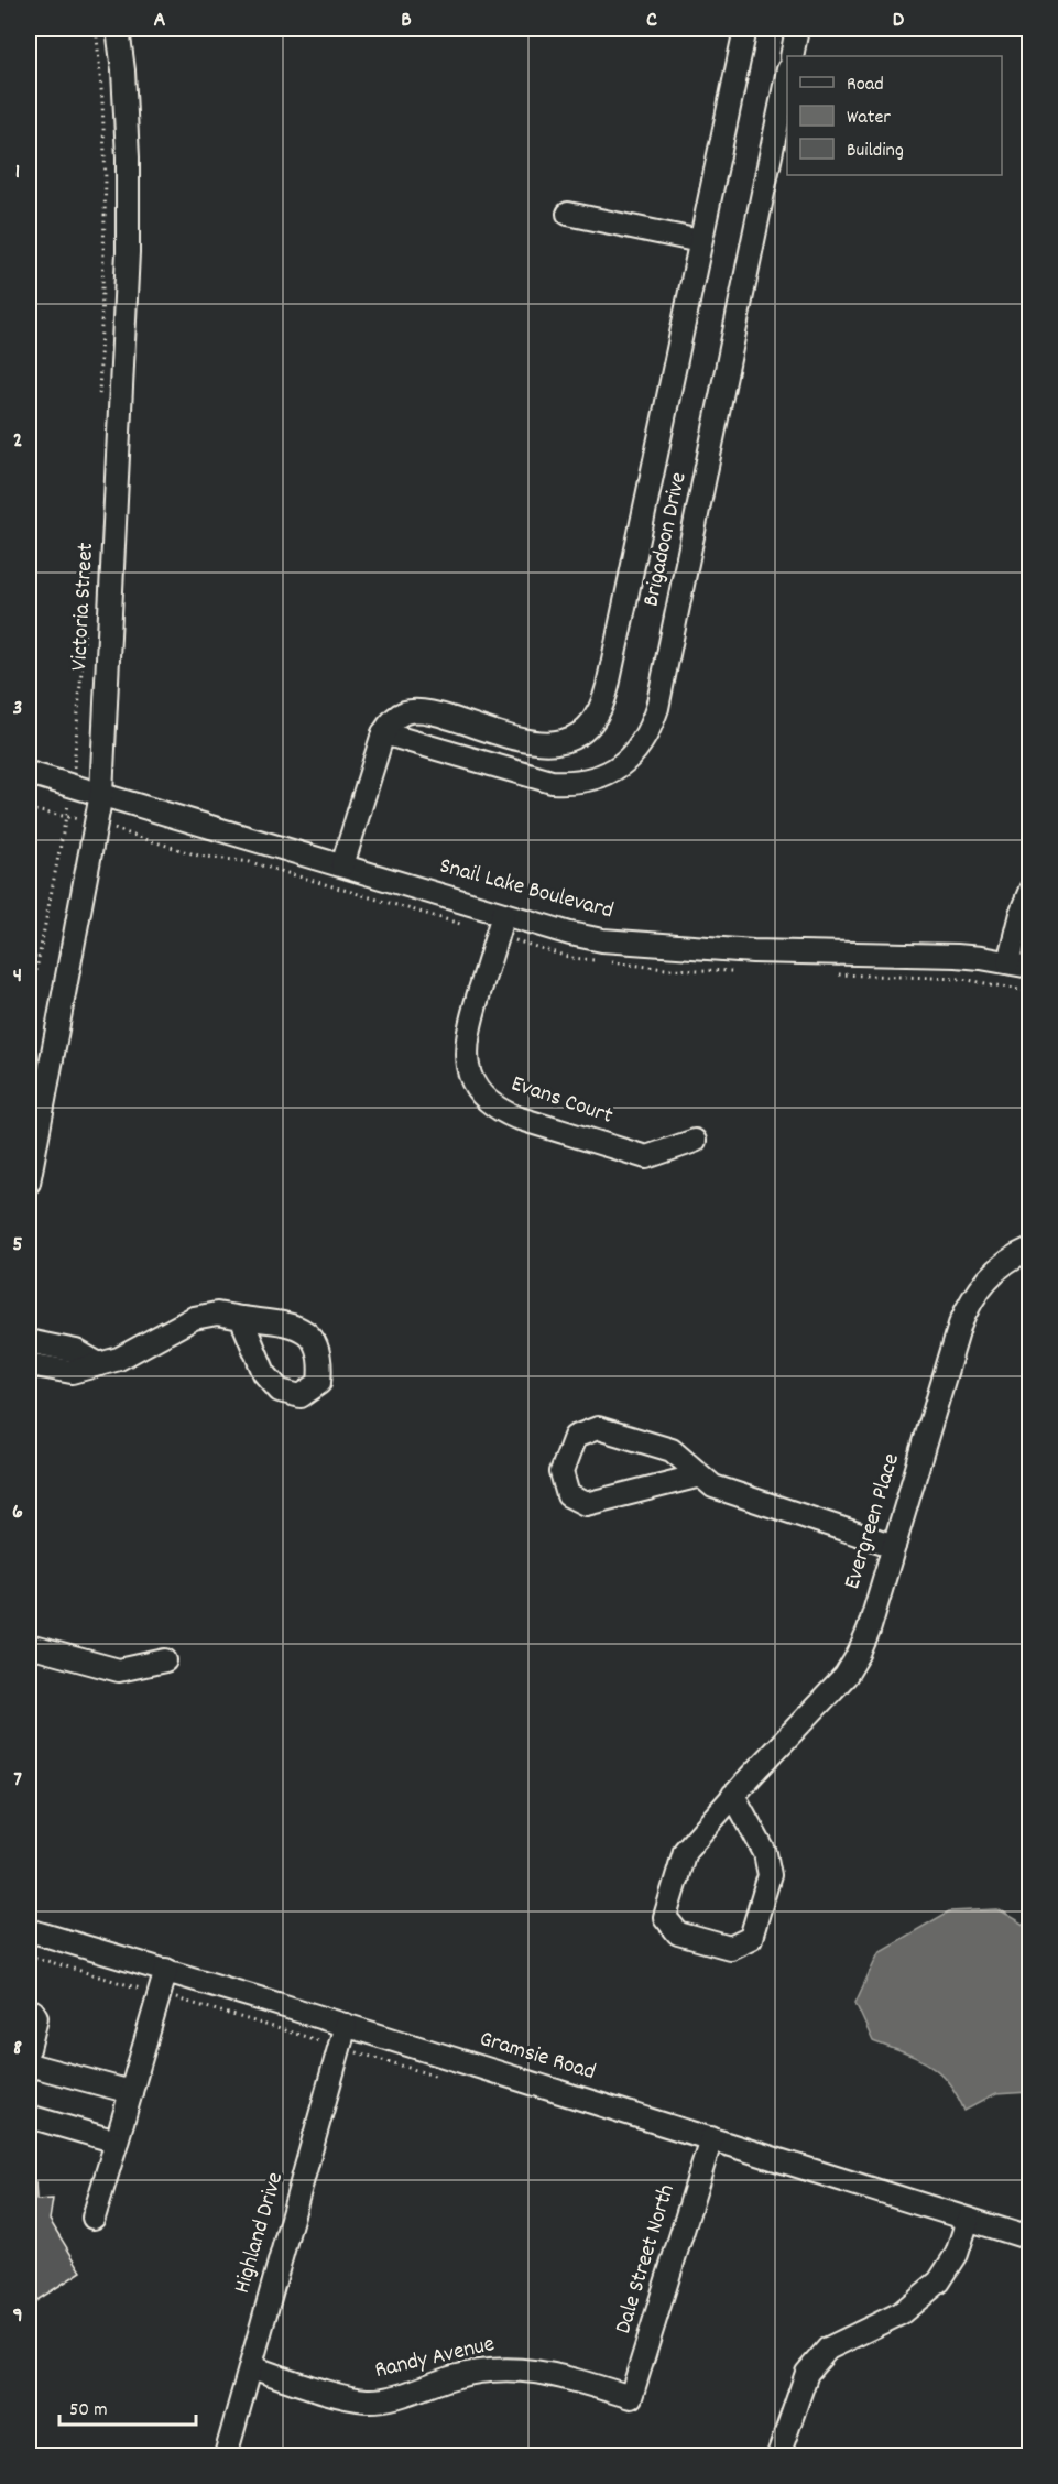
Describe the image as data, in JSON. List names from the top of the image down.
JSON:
{
  "streets": {
    "street": [
      "Brigadoon Drive",
      "Victoria Street",
      "Snail Lake Boulevard",
      "Evans Court",
      "Evergreen Place",
      "Gramsie Road",
      "Highland Drive",
      "Dale Street North",
      "Randy Avenue"
    ]
  },
  "crossings": [
    ["Victoria Street", "Snail Lake Boulevard"],
    ["Snail Lake Boulevard", "Evans Court"],
    ["Gramsie Road", "Highland Drive"],
    ["Gramsie Road", "Dale Street North"],
    ["Highland Drive", "Randy Avenue"],
    ["Dale Street North", "Randy Avenue"]
  ],
  "legend": ["Road", "Water", "Building"],
  "scale_bar": "50 m",
  "grid": {
    "columns": [
      "A",
      "B",
      "C",
      "D"
    ],
    "rows": [
      "1",
      "2",
      "3",
      "4",
      "5",
      "6",
      "7",
      "8",
      "9"
    ]
  }
}
